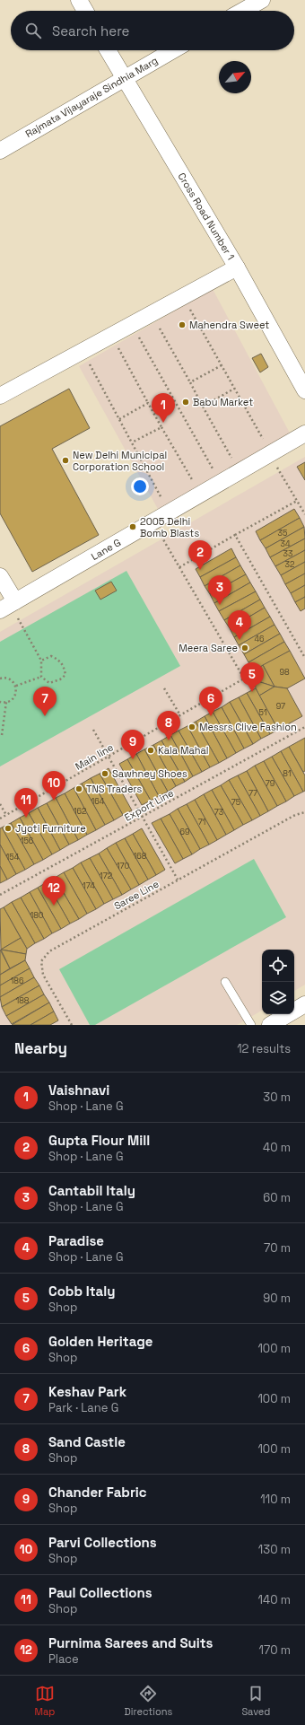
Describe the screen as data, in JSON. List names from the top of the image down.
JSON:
{
  "streets": {
    "street": ["Rajmata Vijayaraje Sindhia Marg", "Cross Road Number 1", "Lane G"],
    "path": ["Main line", "Export Line", "Saree Line"]
  },
  "crossings": [
    ["Rajmata Vijayaraje Sindhia Marg", "Cross Road Number 1"],
    ["Lane G", "Main line"]
  ],
  "places": [
    "Mahendra Sweet",
    "Babu Market",
    "New Delhi Municipal Corporation School",
    "2005 Delhi Bomb Blasts",
    "Meera Saree",
    "Messrs Clive Fashion",
    "Kala Mahal",
    "Sawhney Shoes",
    "TNS Traders",
    "Jyoti Furniture"
  ],
  "house_numbers": [
    "35",
    "34",
    "33",
    "32",
    "46",
    "98",
    "97",
    "51",
    "81",
    "79",
    "77",
    "164",
    "75",
    "162",
    "73",
    "71",
    "69",
    "156",
    "168",
    "154",
    "170",
    "172",
    "174",
    "180",
    "186",
    "188"
  ],
  "north": "top right",
  "page": {
    "search": "Search here",
    "pins": [
      "1",
      "2",
      "3",
      "4",
      "5",
      "6",
      "7",
      "8",
      "9",
      "10",
      "11",
      "12"
    ],
    "heading": ["Nearby", "12 results"],
    "list": [
      {
        "mark": "1",
        "name": "Vaishnavi",
        "note": "Shop · Lane G",
        "value": "30 m"
      },
      {
        "mark": "2",
        "name": "Gupta Flour Mill",
        "note": "Shop · Lane G",
        "value": "40 m"
      },
      {
        "mark": "3",
        "name": "Cantabil Italy",
        "note": "Shop · Lane G",
        "value": "60 m"
      },
      {
        "mark": "4",
        "name": "Paradise",
        "note": "Shop · Lane G",
        "value": "70 m"
      },
      {
        "mark": "5",
        "name": "Cobb Italy",
        "note": "Shop",
        "value": "90 m"
      },
      {
        "mark": "6",
        "name": "Golden Heritage",
        "note": "Shop",
        "value": "100 m"
      },
      {
        "mark": "7",
        "name": "Keshav Park",
        "note": "Park · Lane G",
        "value": "100 m"
      },
      {
        "mark": "8",
        "name": "Sand Castle",
        "note": "Shop",
        "value": "100 m"
      },
      {
        "mark": "9",
        "name": "Chander Fabric",
        "note": "Shop",
        "value": "110 m"
      },
      {
        "mark": "10",
        "name": "Parvi Collections",
        "note": "Shop",
        "value": "130 m"
      },
      {
        "mark": "11",
        "name": "Paul Collections",
        "note": "Shop",
        "value": "140 m"
      },
      {
        "mark": "12",
        "name": "Purnima Sarees and Suits",
        "note": "Place",
        "value": "170 m"
      }
    ],
    "nav": ["Map", "Directions", "Saved"]
  }
}
